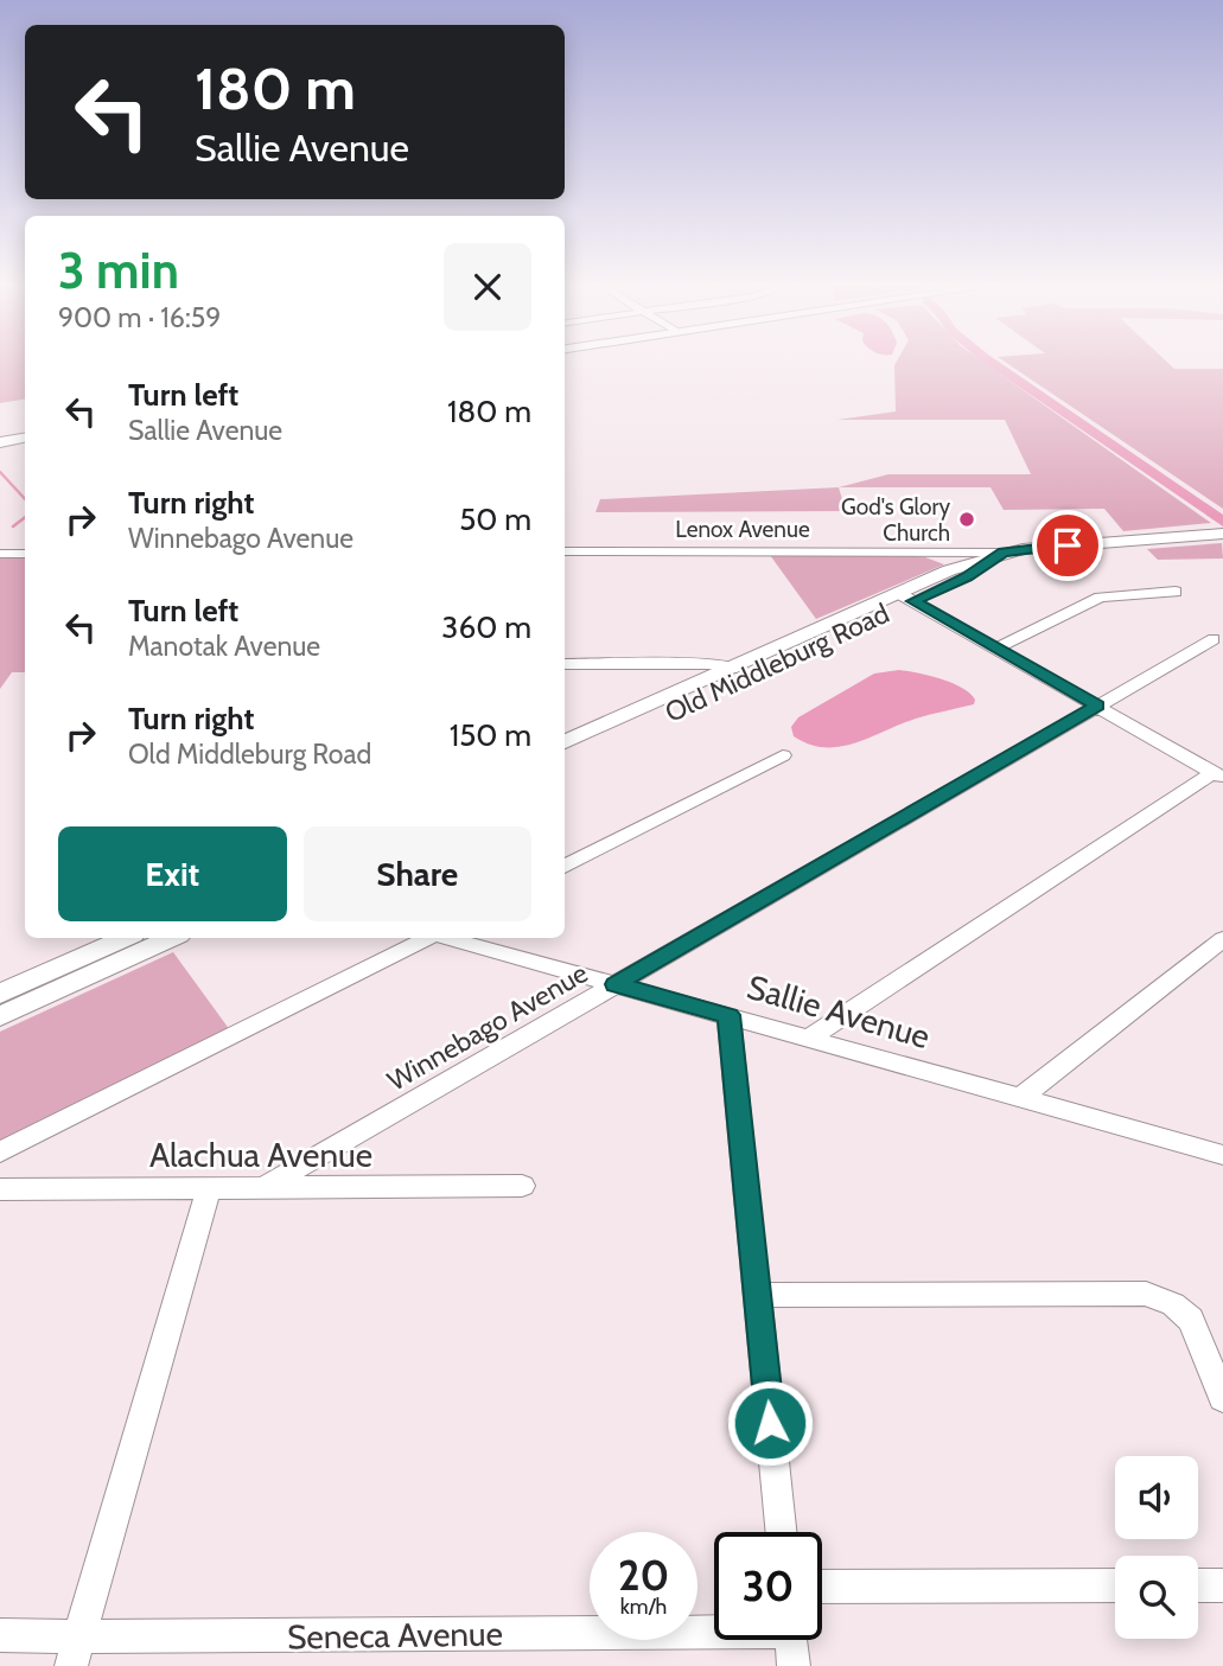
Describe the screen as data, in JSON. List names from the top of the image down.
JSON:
{
  "streets": {
    "main road": ["Lenox Avenue", "Old Middleburg Road"],
    "street": [
      "Sallie Avenue",
      "Winnebago Avenue",
      "Alachua Avenue",
      "Seneca Avenue"
    ]
  },
  "crossings": [
    ["Lenox Avenue", "Old Middleburg Road"],
    ["Sallie Avenue", "Winnebago Avenue"],
    ["Winnebago Avenue", "Alachua Avenue"]
  ],
  "places": ["God's Glory Church"],
  "page": {
    "turn": ["180 m", "Sallie Avenue"],
    "heading": ["3 min", "900 m · 16:59"],
    "list": [
      {
        "name": "Turn left",
        "note": "Sallie Avenue",
        "value": "180 m"
      },
      {
        "name": "Turn right",
        "note": "Winnebago Avenue",
        "value": "50 m"
      },
      {
        "name": "Turn left",
        "note": "Manotak Avenue",
        "value": "360 m"
      },
      {
        "name": "Turn right",
        "note": "Old Middleburg Road",
        "value": "150 m"
      }
    ],
    "buttons": ["Exit", "Share"],
    "speed": "20 km/h",
    "limit": "30"
  }
}
